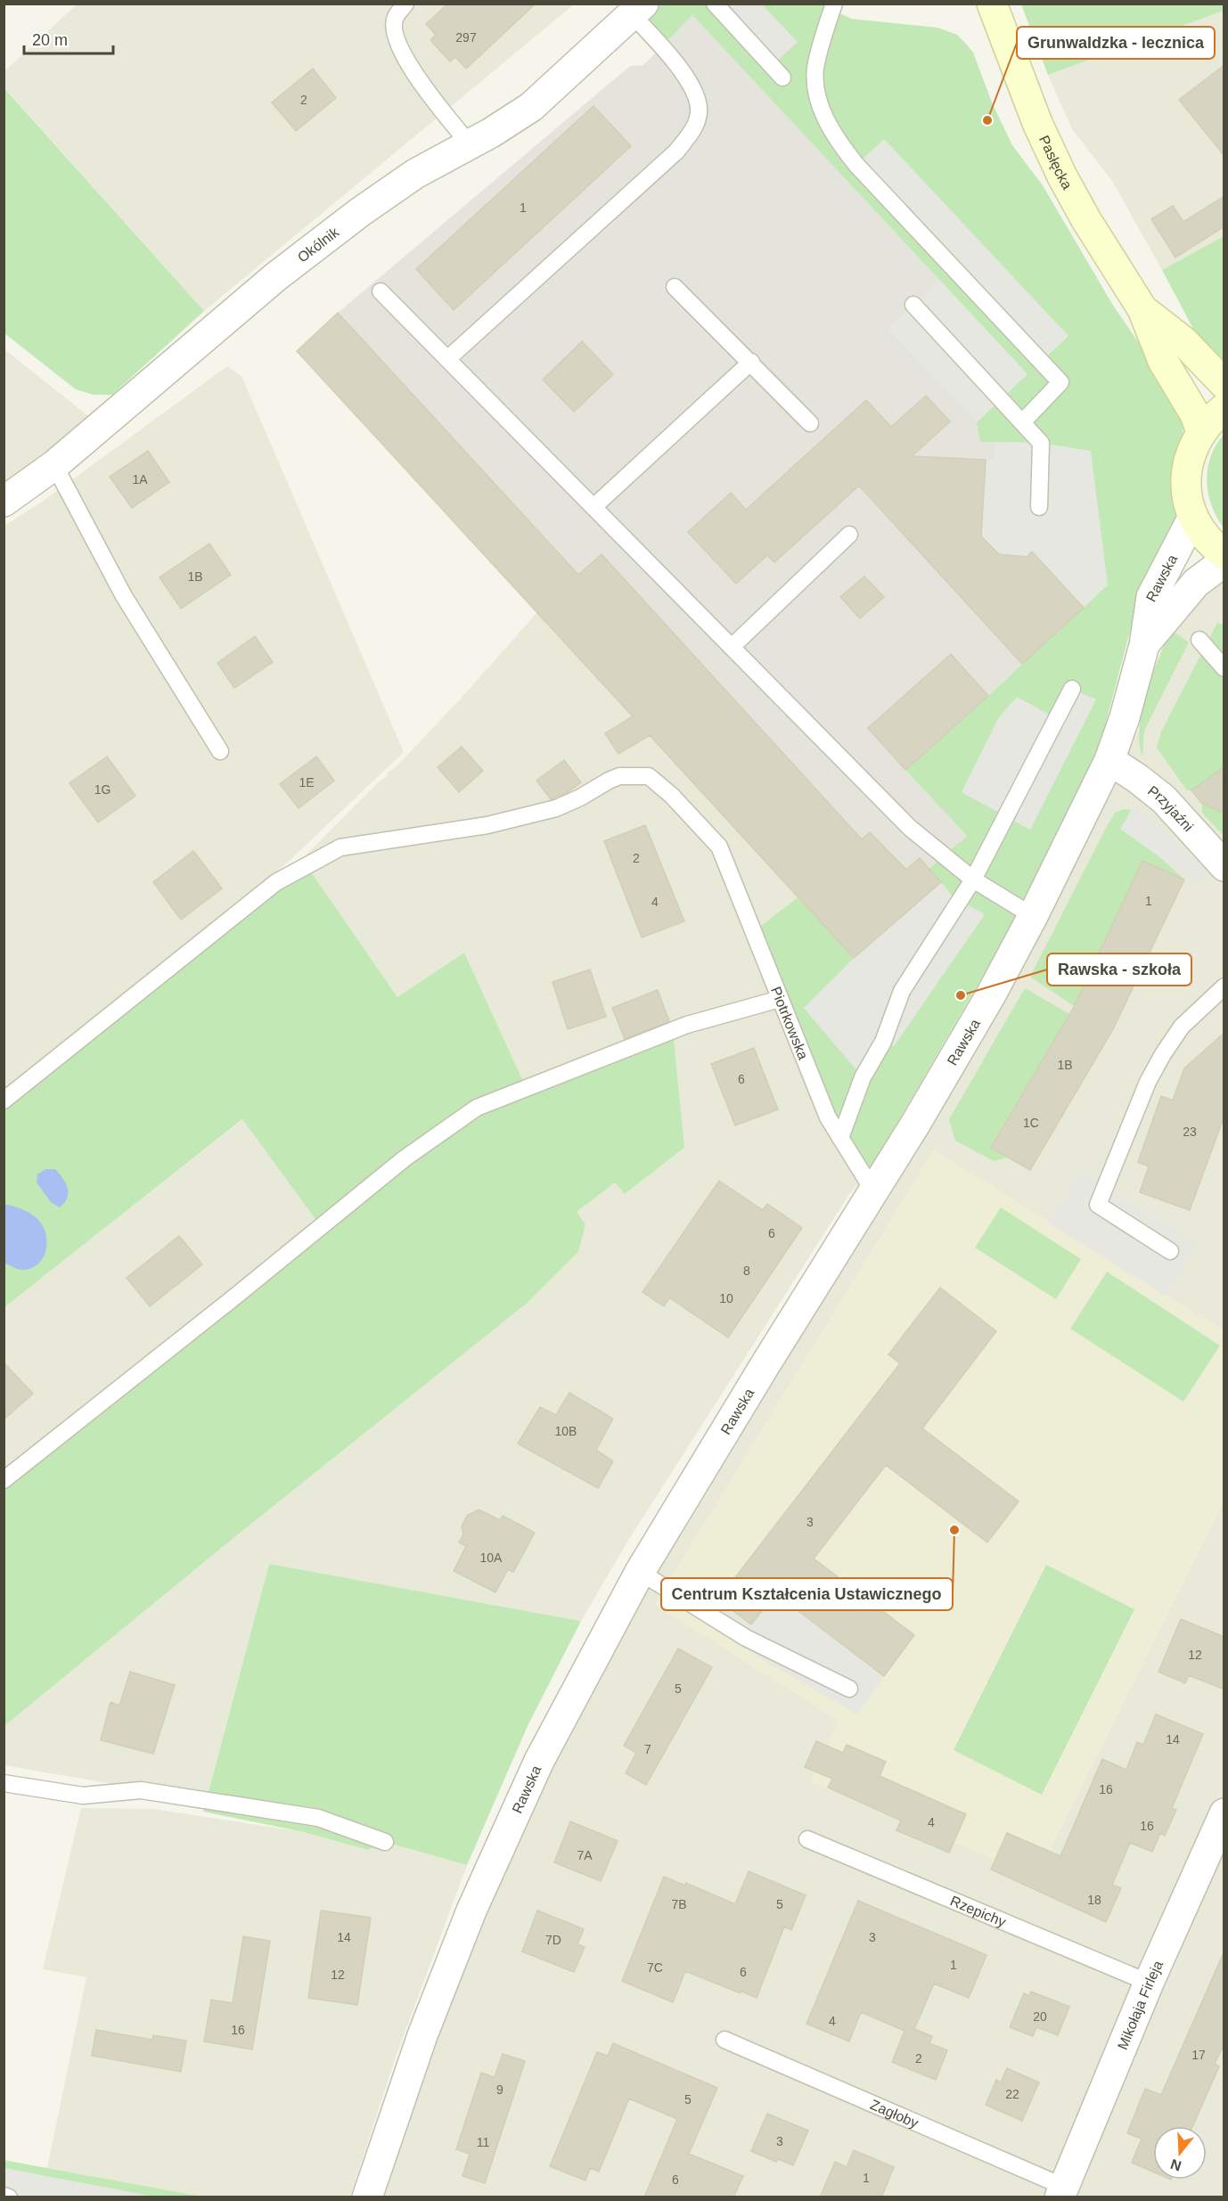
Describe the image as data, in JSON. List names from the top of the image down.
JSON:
{
  "streets": {
    "main road": ["Pasłęcka"],
    "street": [
      "Okólnik",
      "Rawska",
      "Przyjaźni",
      "Mikołaja Firleja"
    ],
    "lane": ["Piotrkowska", "Rzepichy", "Zagłoby"]
  },
  "crossings": [
    ["Rawska", "Przyjaźni"],
    ["Rawska", "Piotrkowska"],
    ["Rzepichy", "Mikołaja Firleja"],
    ["Mikołaja Firleja", "Zagłoby"]
  ],
  "places": ["Grunwaldzka - lecznica", "Rawska - szkoła", "Centrum Kształcenia Ustawicznego"],
  "house_numbers": [
    "297",
    "2",
    "1",
    "1A",
    "1B",
    "1E",
    "1G",
    "2",
    "1",
    "4",
    "1B",
    "6",
    "1C",
    "23",
    "6",
    "8",
    "10",
    "10B",
    "3",
    "10A",
    "12",
    "5",
    "14",
    "7",
    "16",
    "4",
    "16",
    "7A",
    "18",
    "7B",
    "5",
    "14",
    "3",
    "7D",
    "1",
    "7C",
    "6",
    "12",
    "20",
    "4",
    "16",
    "17",
    "2",
    "9",
    "22",
    "5",
    "3",
    "11",
    "1",
    "6"
  ],
  "scale_bar": "20 m",
  "north": "bottom"
}
